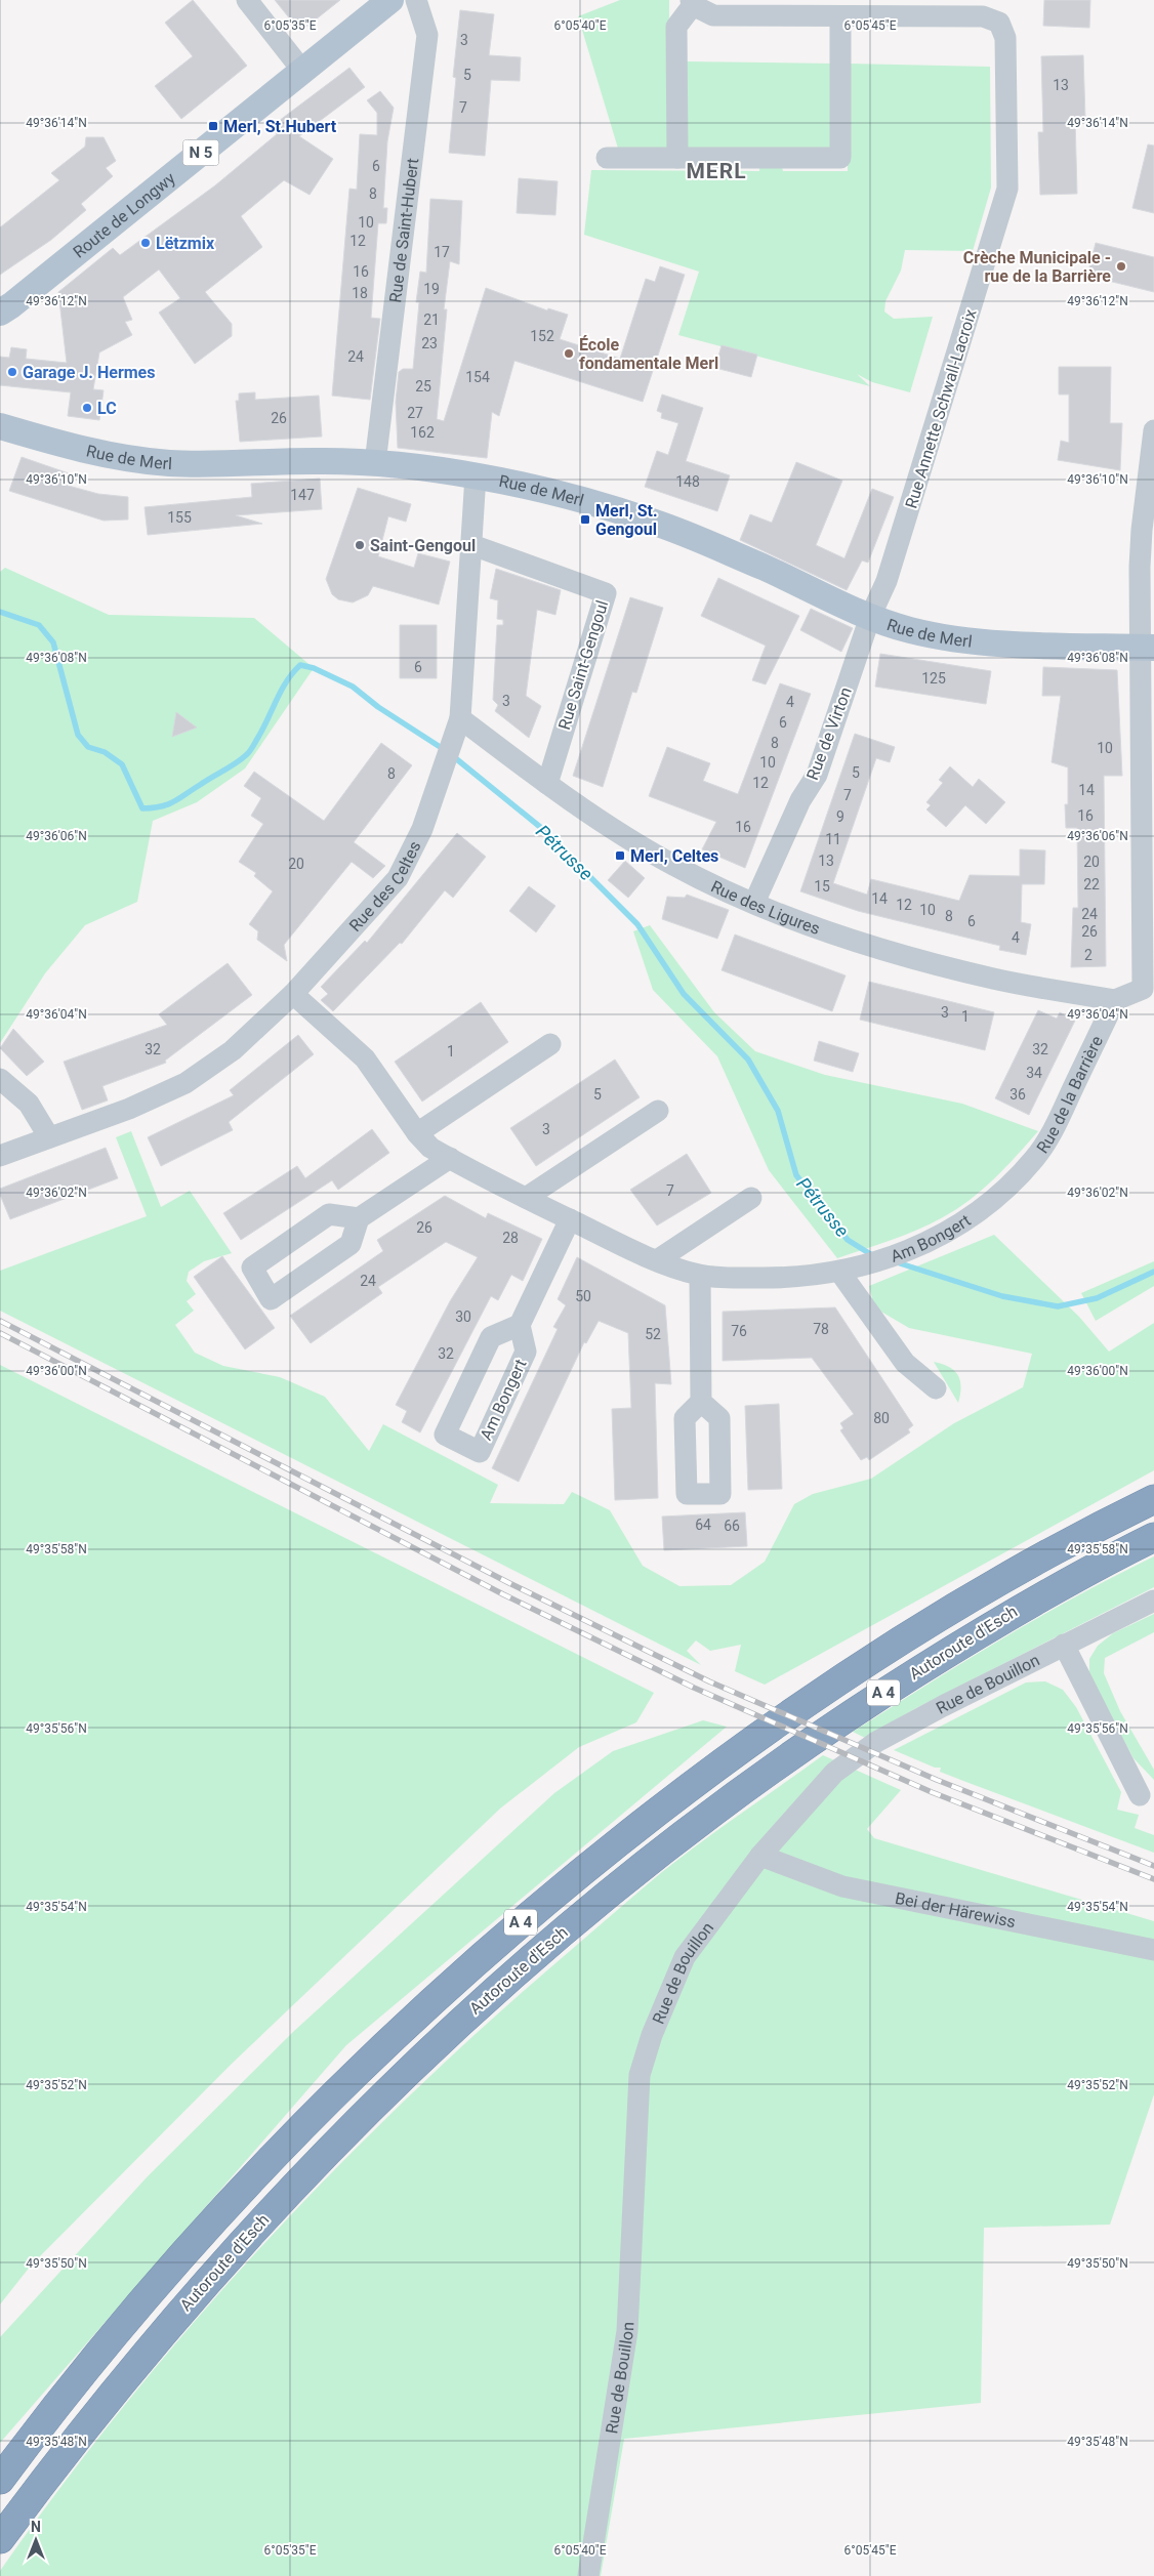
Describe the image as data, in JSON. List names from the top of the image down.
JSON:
{
  "streets": {
    "highway": ["Autoroute d'Esch", "A 4"],
    "main road": ["N 5", "Route de Longwy", "Rue de Merl"],
    "street": [
      "Rue de Saint-Hubert",
      "Rue Annette Schwall-Lacroix",
      "Rue Saint-Gengoul",
      "Rue de Virton",
      "Rue des Celtes",
      "Rue des Ligures",
      "Rue de la Barrière",
      "Am Bongert",
      "Rue de Bouillon",
      "Bei der Härewiss"
    ]
  },
  "crossings": [
    ["Rue de Saint-Hubert", "Rue de Merl"],
    ["Rue Annette Schwall-Lacroix", "Rue de Merl"],
    ["Rue Annette Schwall-Lacroix", "Rue de Virton"],
    ["Rue de Merl", "Rue de Virton"],
    ["Rue de Merl", "Rue des Celtes"],
    ["Rue Saint-Gengoul", "Rue des Celtes"],
    ["Rue Saint-Gengoul", "Rue des Ligures"],
    ["Rue de Virton", "Rue des Ligures"],
    ["Rue des Celtes", "Rue des Ligures"],
    ["Rue des Celtes", "Am Bongert"],
    ["Rue des Ligures", "Rue de la Barrière"],
    ["Rue de la Barrière", "Am Bongert"],
    ["Rue de Bouillon", "Bei der Härewiss"]
  ],
  "districts": ["MERL"],
  "water": ["Pétrusse"],
  "places": {
    "transit": ["Merl, St.Hubert", "Merl, St. Gengoul", "Merl, Celtes"],
    "other": [
      "Lëtzmix",
      "Crèche Municipale - rue de la Barrière",
      "École fondamentale Merl",
      "Garage J. Hermes",
      "LC",
      "Saint-Gengoul"
    ]
  },
  "house_numbers": [
    "3",
    "5",
    "13",
    "7",
    "6",
    "8",
    "10",
    "12",
    "17",
    "16",
    "19",
    "18",
    "21",
    "152",
    "23",
    "24",
    "154",
    "25",
    "27",
    "26",
    "162",
    "148",
    "147",
    "155",
    "6",
    "125",
    "3",
    "4",
    "6",
    "8",
    "10",
    "10",
    "5",
    "8",
    "12",
    "14",
    "7",
    "16",
    "9",
    "16",
    "11",
    "13",
    "20",
    "20",
    "22",
    "15",
    "14",
    "12",
    "10",
    "24",
    "8",
    "6",
    "26",
    "4",
    "2",
    "3",
    "1",
    "32",
    "32",
    "1",
    "34",
    "5",
    "36",
    "3",
    "7",
    "26",
    "28",
    "24",
    "50",
    "30",
    "78",
    "76",
    "52",
    "32",
    "80",
    "64",
    "66"
  ],
  "north": "top",
  "coordinates": [
    "6°05'35\"E",
    "6°05'40\"E",
    "6°05'45\"E",
    "49°36'14\"N",
    "49°36'12\"N",
    "49°36'10\"N",
    "49°36'08\"N",
    "49°36'06\"N",
    "49°36'04\"N",
    "49°36'02\"N",
    "49°36'00\"N",
    "49°35'58\"N",
    "49°35'56\"N",
    "49°35'54\"N",
    "49°35'52\"N",
    "49°35'50\"N",
    "49°35'48\"N"
  ]
}
